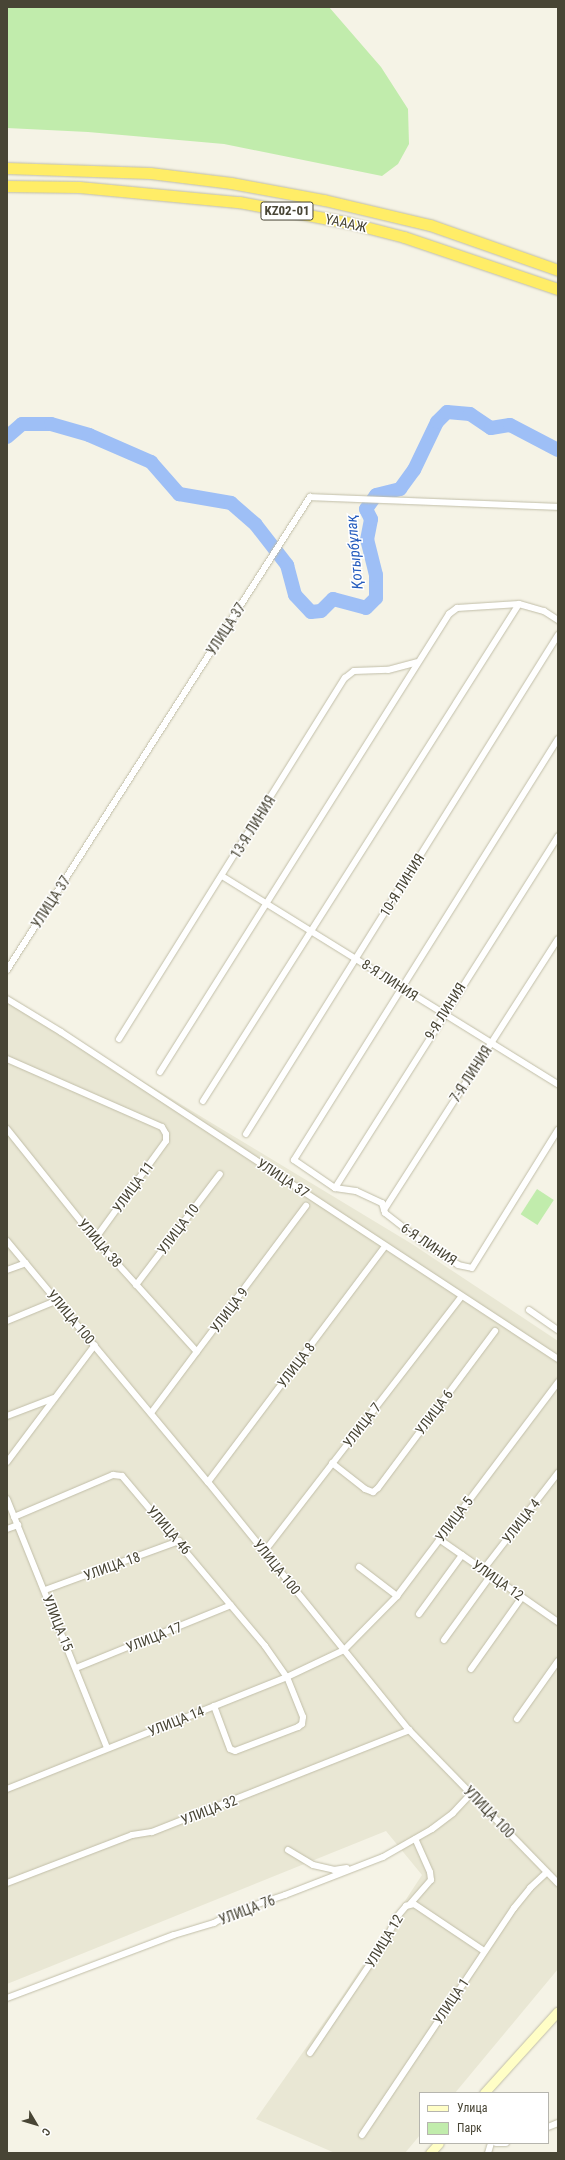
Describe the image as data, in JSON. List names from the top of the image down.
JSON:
{
  "streets": {
    "highway": ["KZ02-01", "ҮАААЖ"],
    "street": [
      "УЛИЦА 37",
      "13-Я ЛИНИЯ",
      "10-Я ЛИНИЯ",
      "8-Я ЛИНИЯ",
      "9-Я ЛИНИЯ",
      "7-Я ЛИНИЯ",
      "УЛИЦА 11",
      "УЛИЦА 10",
      "УЛИЦА 38",
      "6-Я ЛИНИЯ",
      "УЛИЦА 9",
      "УЛИЦА 100",
      "УЛИЦА 8",
      "УЛИЦА 6",
      "УЛИЦА 7",
      "УЛИЦА 5",
      "УЛИЦА 4",
      "УЛИЦА 46",
      "УЛИЦА 18",
      "УЛИЦА 12",
      "УЛИЦА 15",
      "УЛИЦА 17",
      "УЛИЦА 14",
      "УЛИЦА 32",
      "УЛИЦА 76",
      "УЛИЦА 1"
    ]
  },
  "crossings": [
    ["13-Я ЛИНИЯ", "8-Я ЛИНИЯ"],
    ["10-Я ЛИНИЯ", "8-Я ЛИНИЯ"],
    ["8-Я ЛИНИЯ", "9-Я ЛИНИЯ"],
    ["8-Я ЛИНИЯ", "7-Я ЛИНИЯ"],
    ["8-Я ЛИНИЯ", "6-Я ЛИНИЯ"],
    ["9-Я ЛИНИЯ", "6-Я ЛИНИЯ"],
    ["7-Я ЛИНИЯ", "6-Я ЛИНИЯ"],
    ["УЛИЦА 11", "УЛИЦА 38"],
    ["УЛИЦА 10", "УЛИЦА 38"],
    ["УЛИЦА 38", "УЛИЦА 9"],
    ["УЛИЦА 9", "УЛИЦА 100"],
    ["УЛИЦА 100", "УЛИЦА 8"],
    ["УЛИЦА 100", "УЛИЦА 7"],
    ["УЛИЦА 100", "УЛИЦА 5"],
    ["УЛИЦА 100", "УЛИЦА 14"],
    ["УЛИЦА 100", "УЛИЦА 32"],
    ["УЛИЦА 100", "УЛИЦА 76"],
    ["УЛИЦА 100", "УЛИЦА 1"],
    ["УЛИЦА 6", "УЛИЦА 7"],
    ["УЛИЦА 5", "УЛИЦА 12"],
    ["УЛИЦА 5", "УЛИЦА 14"],
    ["УЛИЦА 4", "УЛИЦА 12"],
    ["УЛИЦА 46", "УЛИЦА 18"],
    ["УЛИЦА 46", "УЛИЦА 15"],
    ["УЛИЦА 46", "УЛИЦА 17"],
    ["УЛИЦА 46", "УЛИЦА 14"],
    ["УЛИЦА 18", "УЛИЦА 15"],
    ["УЛИЦА 12", "УЛИЦА 1"],
    ["УЛИЦА 15", "УЛИЦА 17"],
    ["УЛИЦА 15", "УЛИЦА 14"]
  ],
  "water": ["Қотырбұлақ"],
  "legend": ["Улица", "Парк"],
  "north": "bottom right"
}
